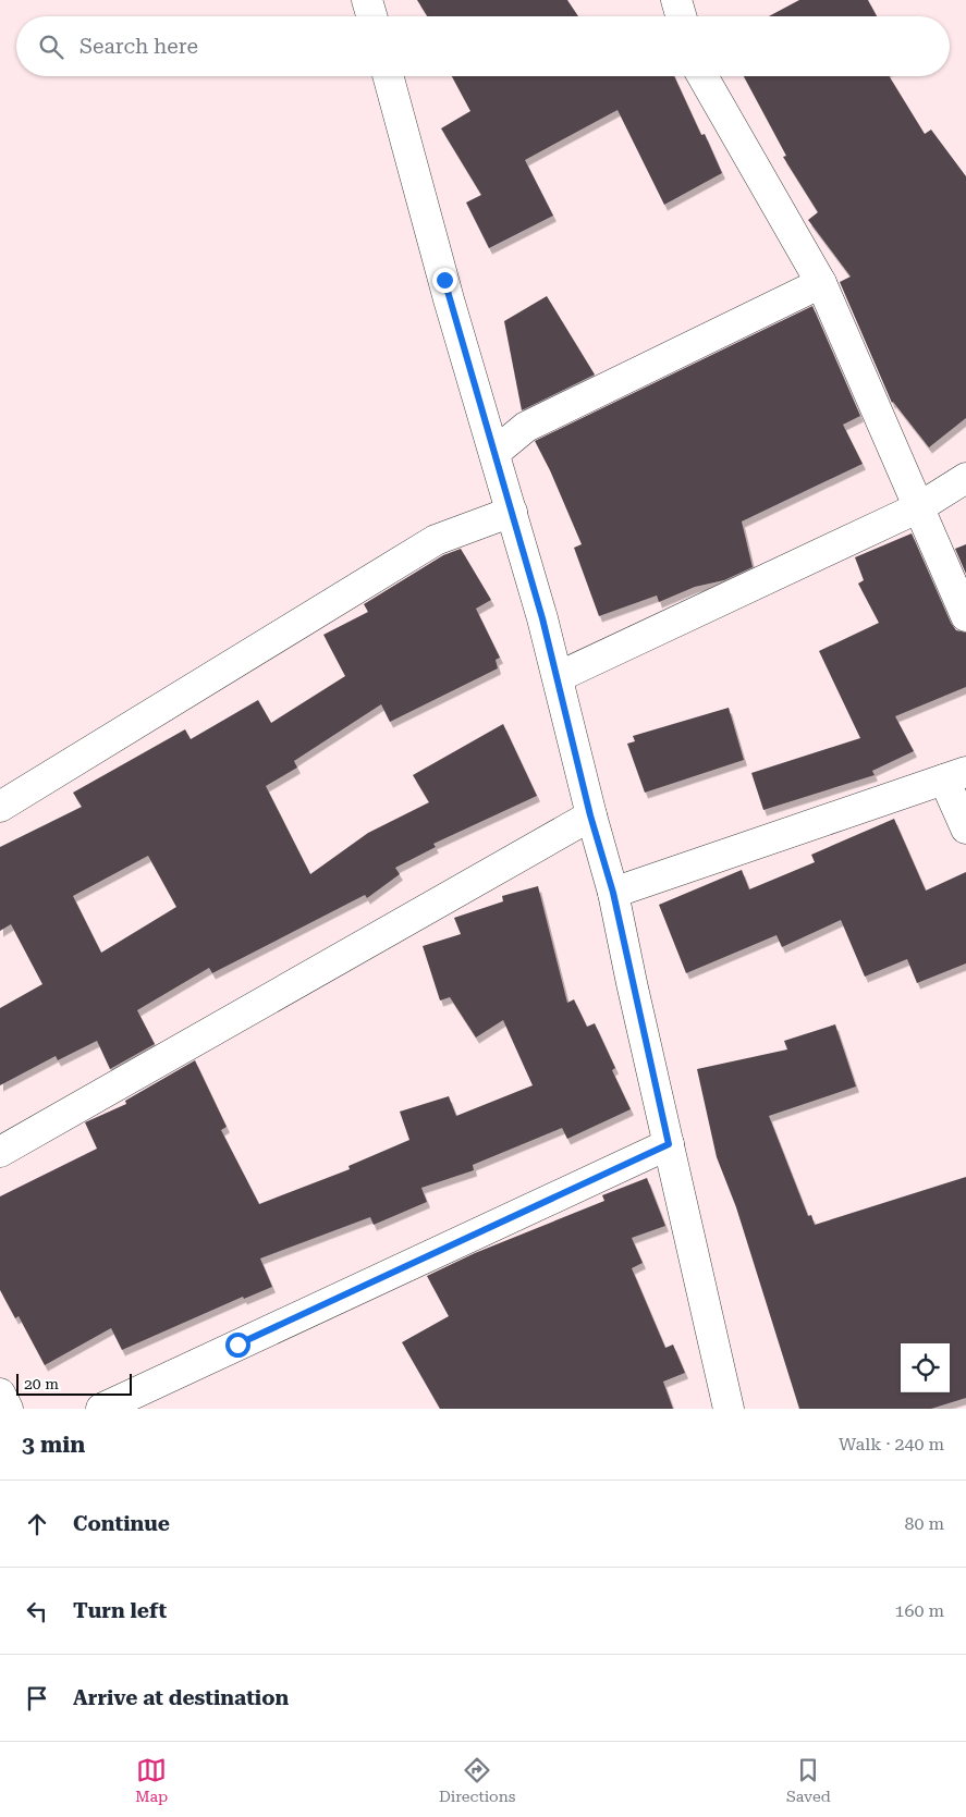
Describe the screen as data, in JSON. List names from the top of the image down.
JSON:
{
  "scale_bar": "20 m",
  "page": {
    "search": "Search here",
    "scale": "20 m",
    "heading": ["3 min", "Walk · 240 m"],
    "list": [
      ["Continue", "80 m"],
      ["Turn left", "160 m"],
      "Arrive at destination"
    ],
    "nav": ["Map", "Directions", "Saved"]
  }
}
